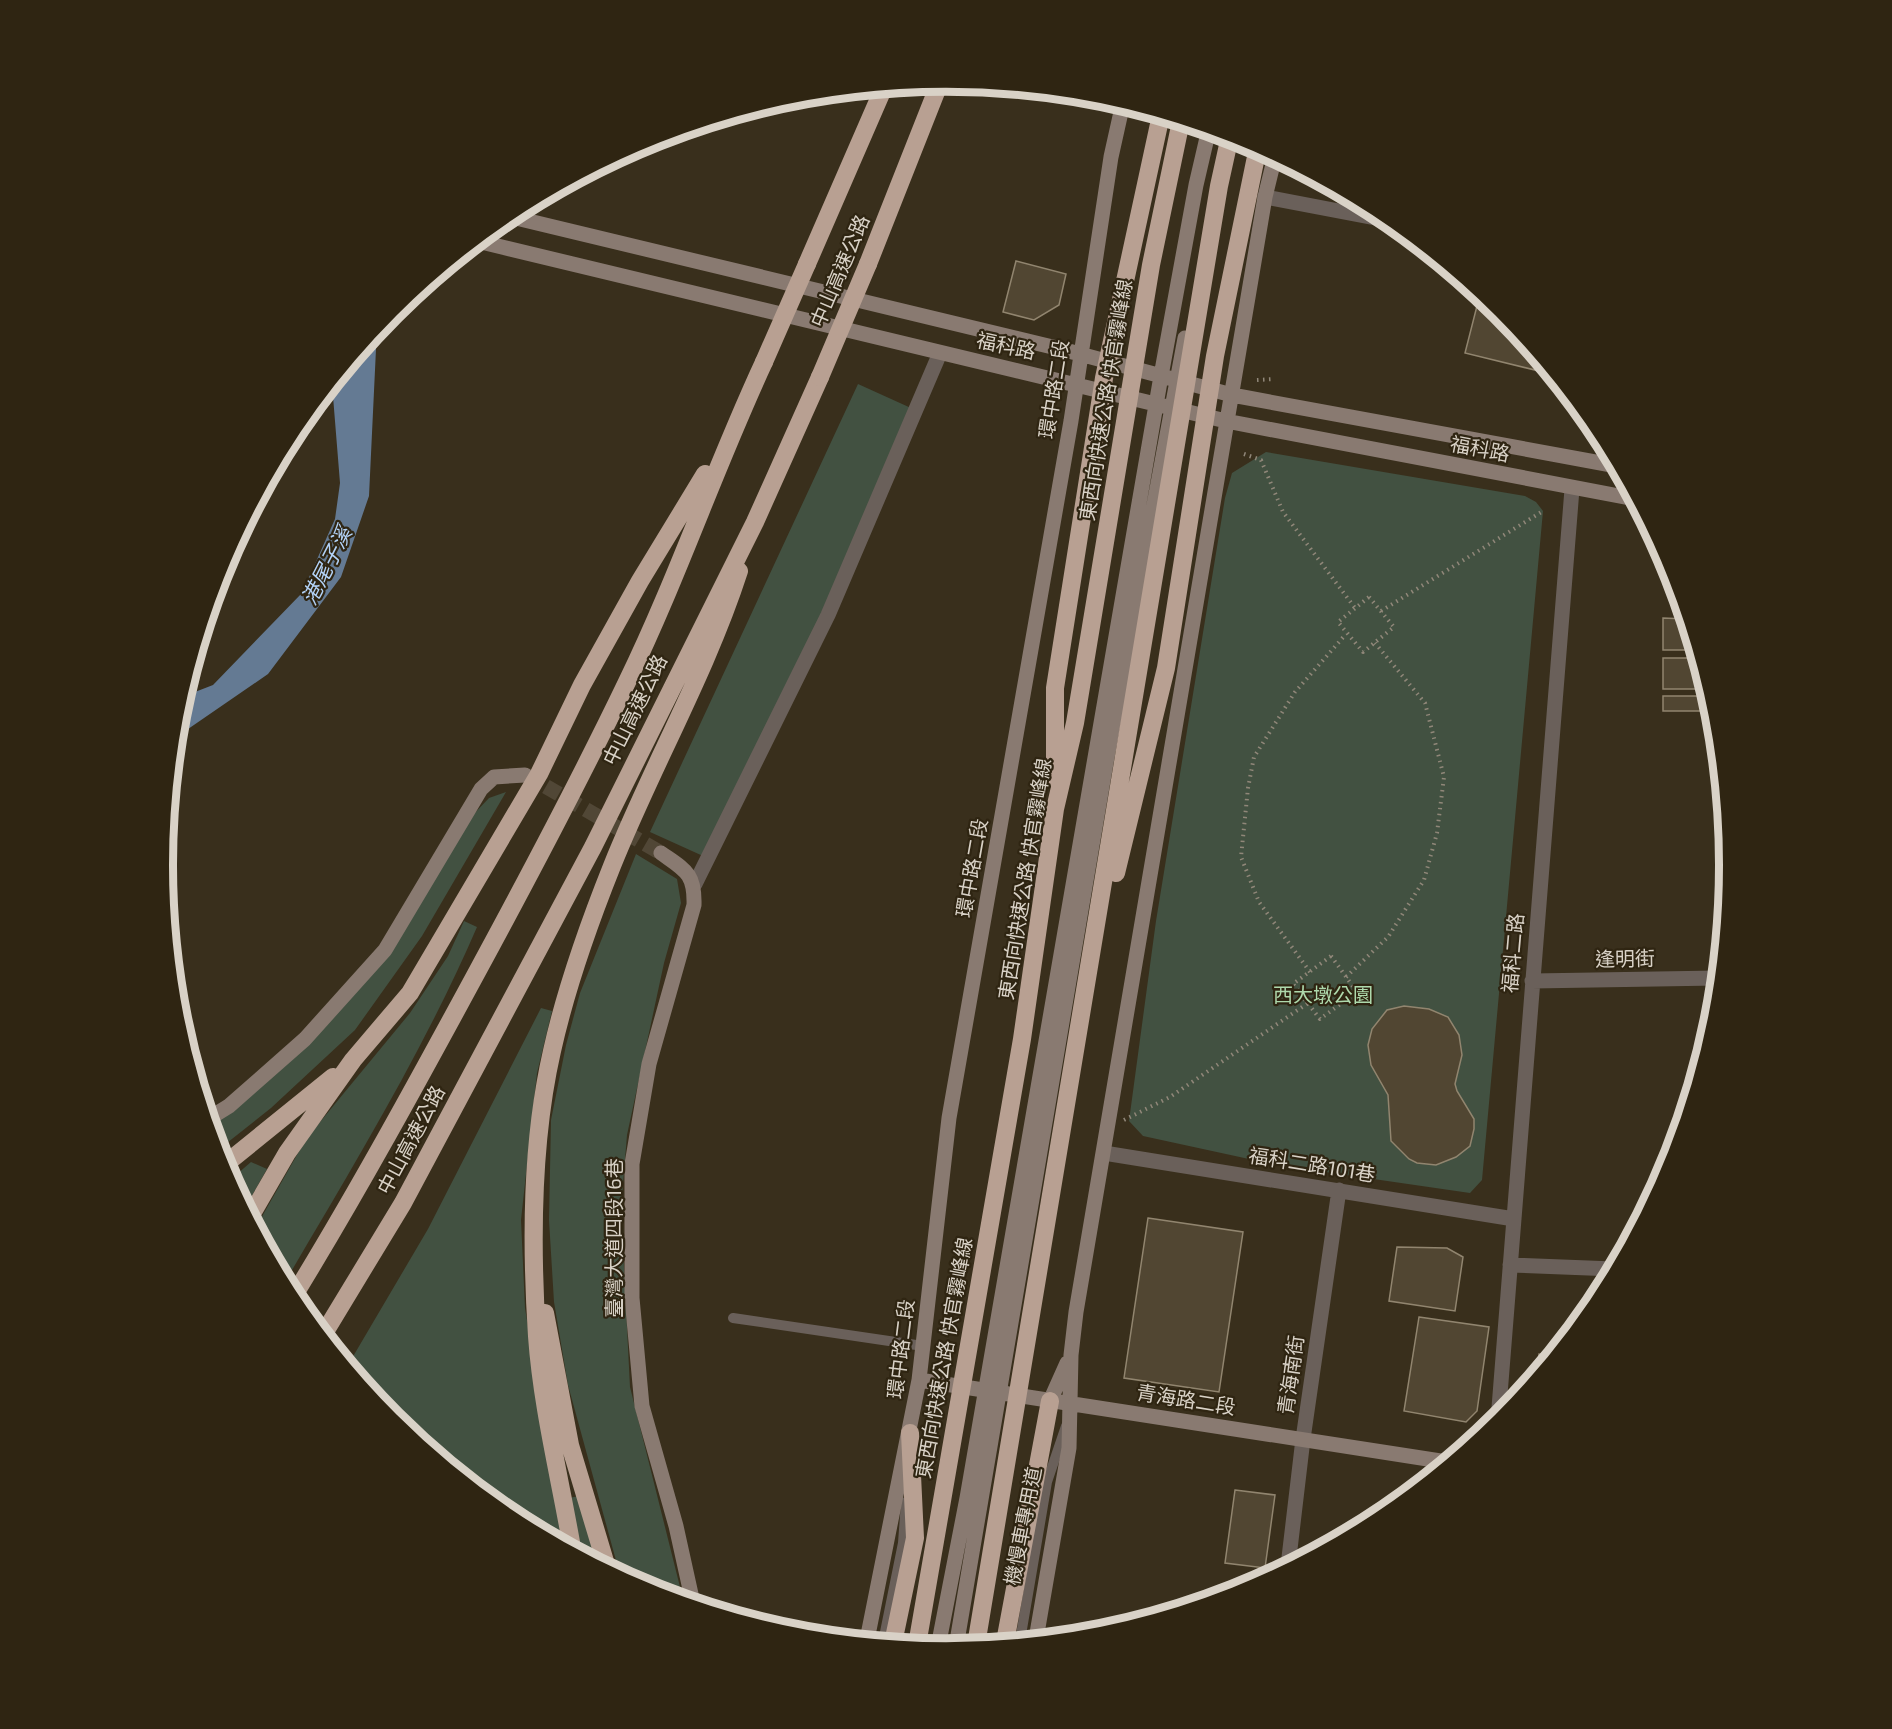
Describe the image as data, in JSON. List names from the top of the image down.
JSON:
{
  "streets": {
    "highway": ["中山高速公路", "東西向快速公路 快官霧峰線"],
    "street": [
      "福科路",
      "環中路二段",
      "福科二路",
      "逢明街",
      "福科二路101巷",
      "臺灣大道四段16巷",
      "青海南街",
      "青海路二段"
    ],
    "lane": ["機慢車專用道"]
  },
  "crossings": [
    ["福科路", "環中路二段"],
    ["福科路", "福科二路"],
    ["環中路二段", "青海路二段"],
    ["福科二路", "逢明街"],
    ["福科二路", "福科二路101巷"],
    ["福科二路101巷", "青海南街"],
    ["青海南街", "青海路二段"]
  ],
  "water": ["港尾子溪"],
  "parks": ["西大墩公園"]
}
